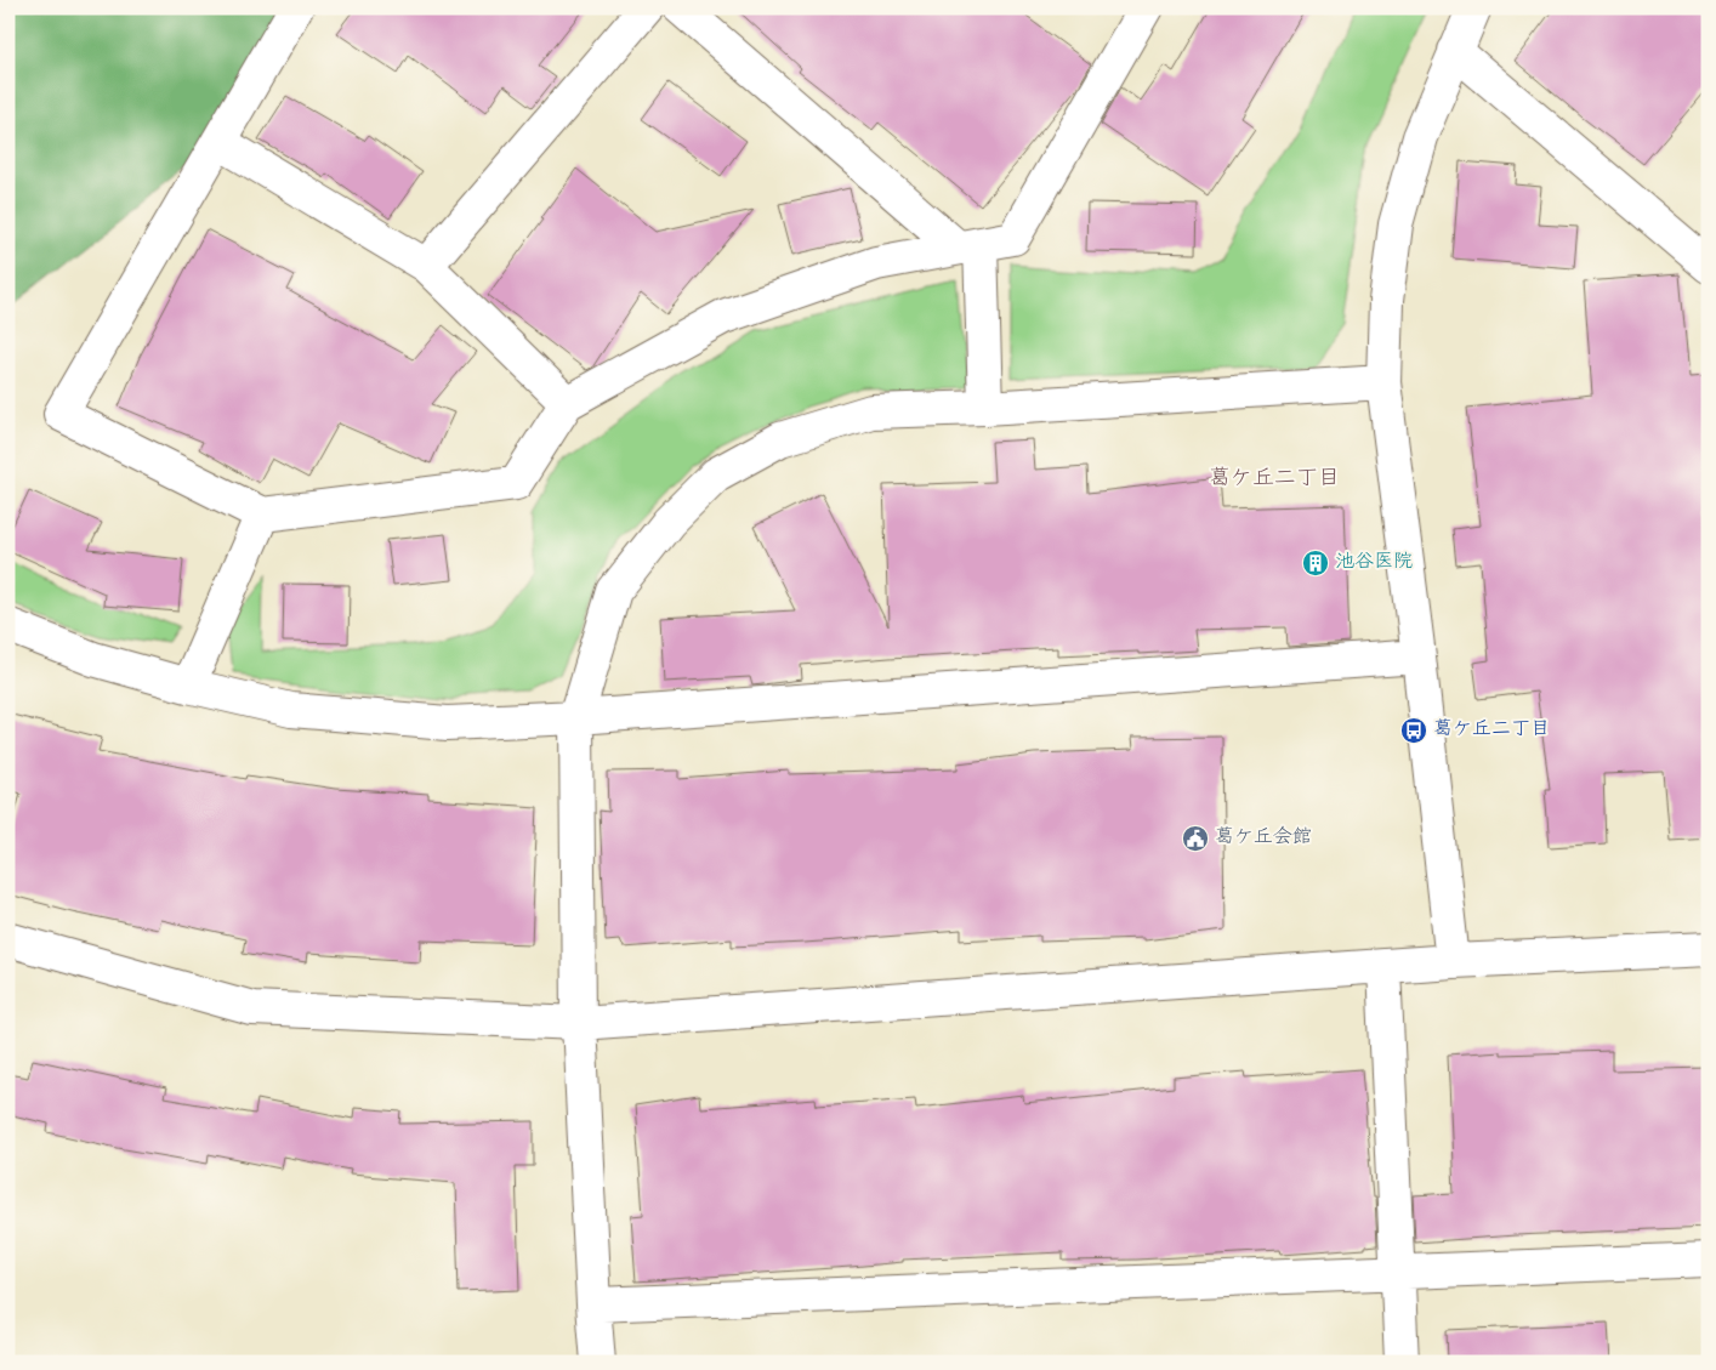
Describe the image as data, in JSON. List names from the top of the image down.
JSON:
{
  "districts": ["葛ケ丘二丁目"],
  "places": {
    "building": ["池谷医院"],
    "bus stop": ["葛ケ丘二丁目"],
    "public building": ["葛ケ丘会館"]
  }
}
